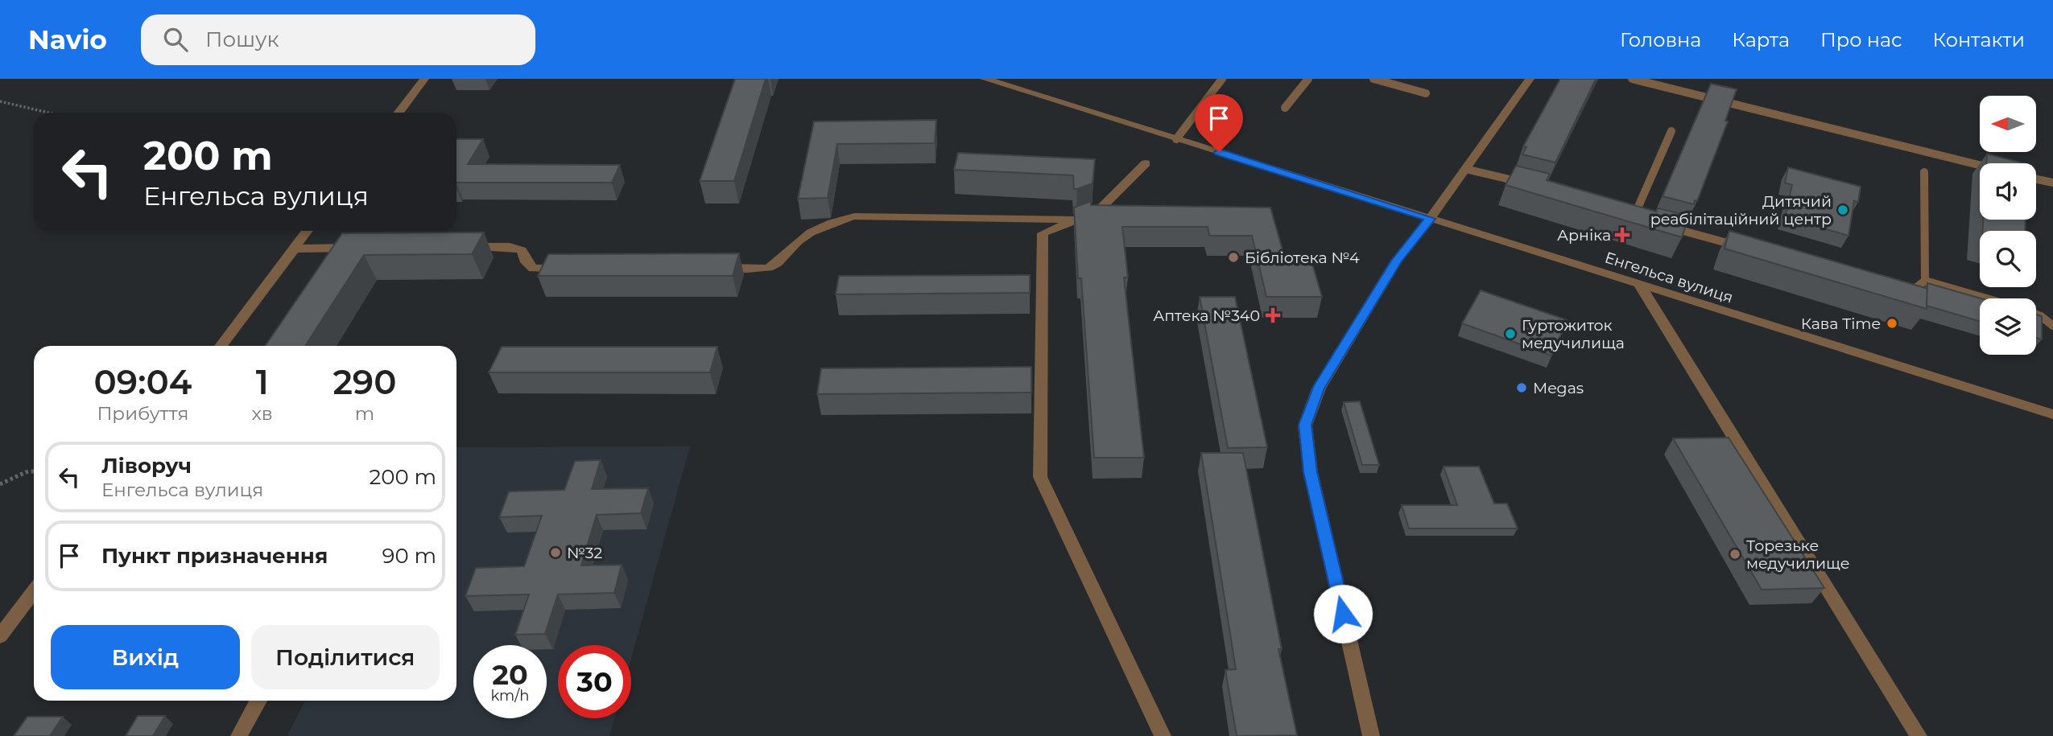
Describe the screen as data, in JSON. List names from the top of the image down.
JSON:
{
  "streets": {
    "street": ["Енгельса вулиця"]
  },
  "places": {
    "other": [
      "Дитячий реабілітаційний центр",
      "Бібліотека №4",
      "Кава Time",
      "Гуртожиток медучилища",
      "Megas",
      "№32",
      "Торезьке медучилище"
    ],
    "health": ["Арніка", "Аптека №340"]
  },
  "north": "left",
  "page": {
    "header": "Navio",
    "search": "Пошук",
    "nav": [
      "Головна",
      "Карта",
      "Про нас",
      "Контакти"
    ],
    "turn": ["200 m", "Енгельса вулиця"],
    "eta": [
      "09:04",
      "Прибуття",
      "1",
      "хв",
      "290",
      "m"
    ],
    "list": [
      {
        "name": "Ліворуч",
        "note": "Енгельса вулиця",
        "value": "200 m"
      },
      {
        "name": "Пункт призначення",
        "value": "90 m"
      }
    ],
    "buttons": ["Вихід", "Поділитися"],
    "speed": "20 km/h",
    "limit": "30"
  }
}
